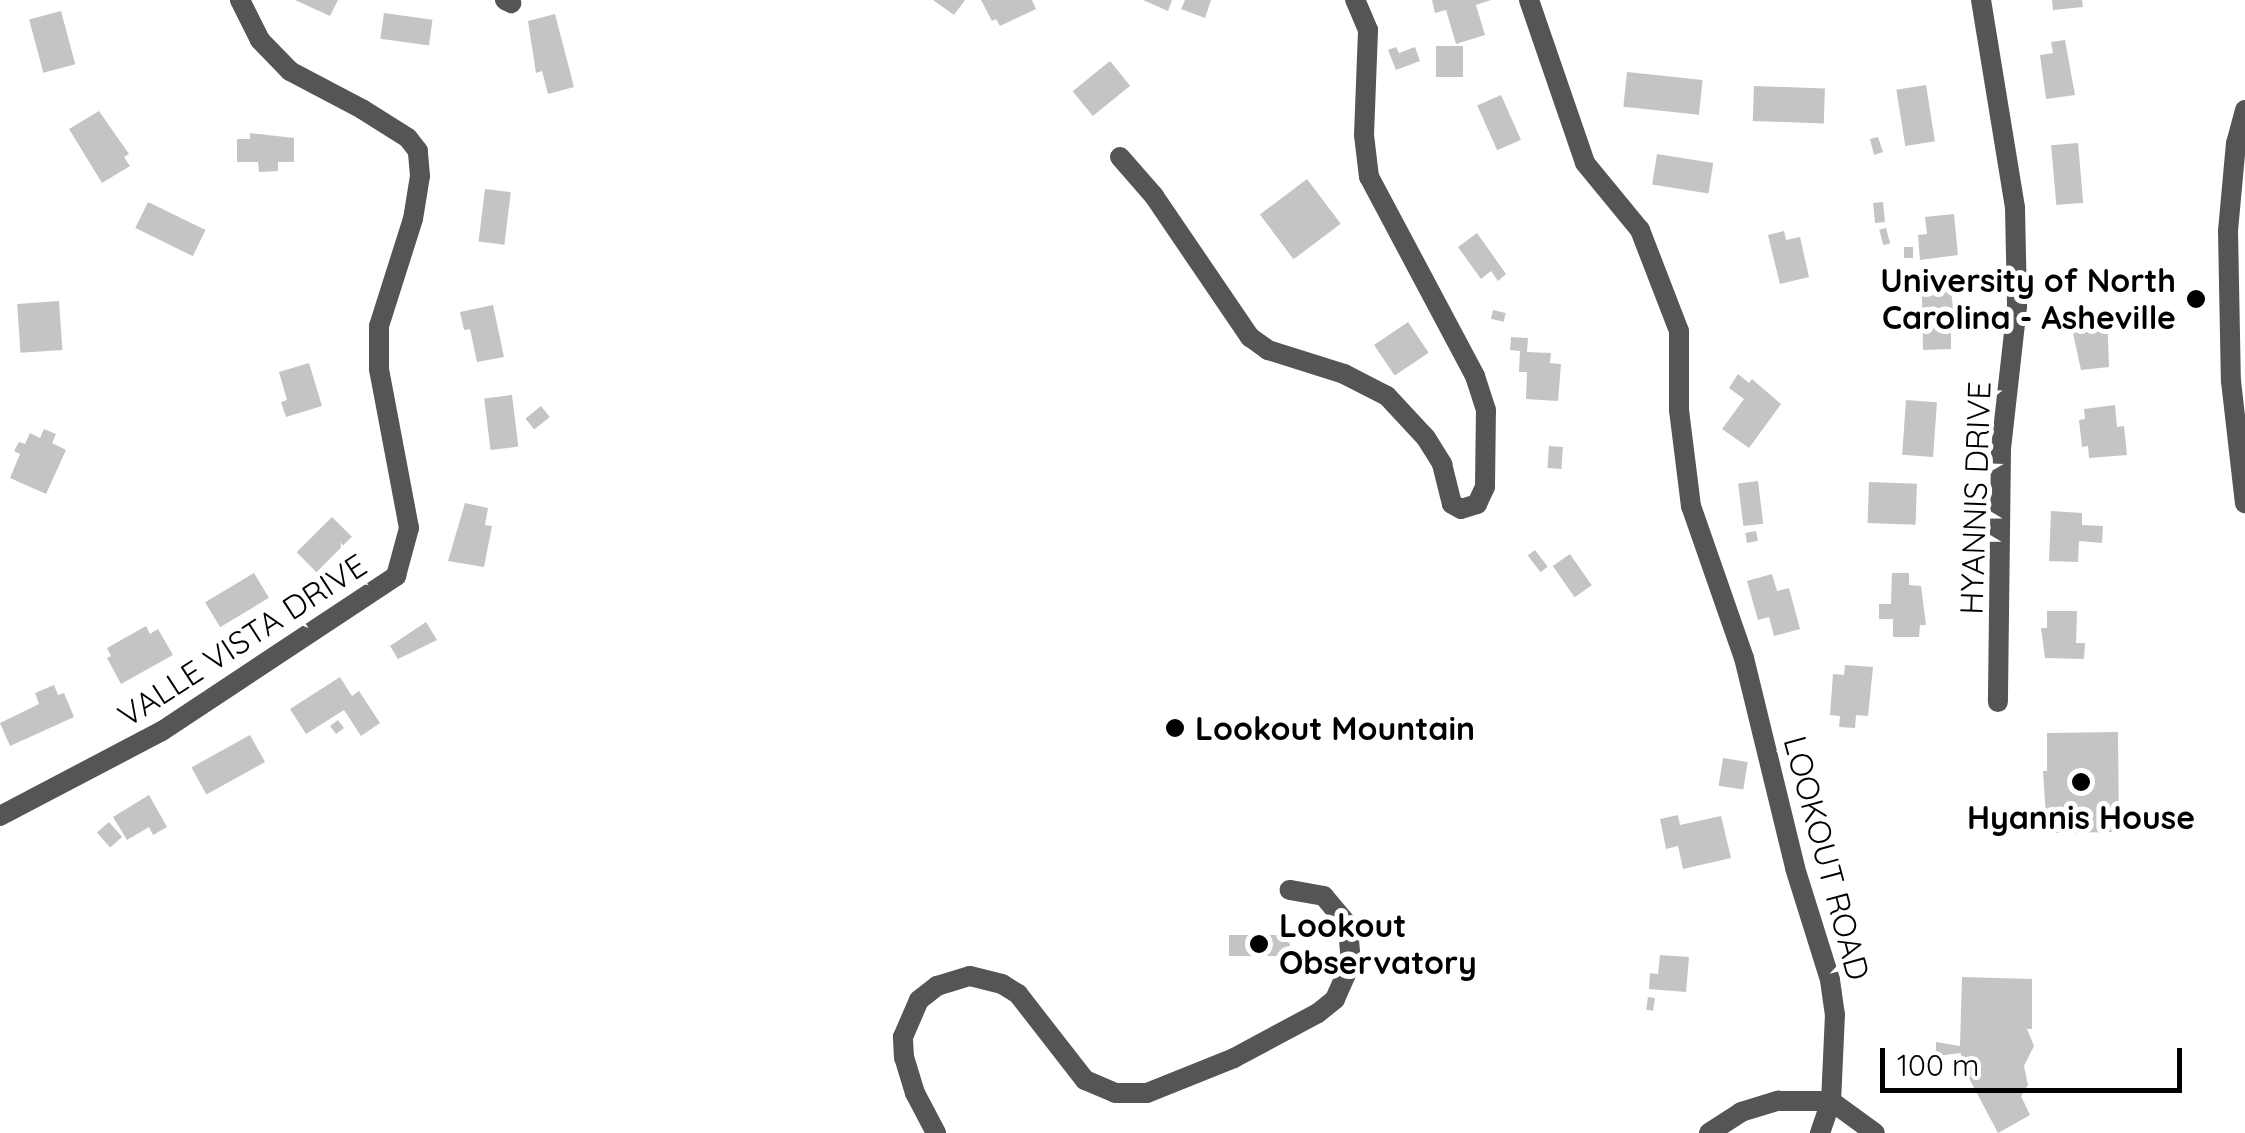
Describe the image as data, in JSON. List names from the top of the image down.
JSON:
{
  "streets": {
    "street": ["HYANNIS DRIVE", "VALLE VISTA DRIVE", "LOOKOUT ROAD"]
  },
  "places": [
    "University of North Carolina - Asheville",
    "Lookout Mountain",
    "Hyannis House",
    "Lookout Observatory"
  ],
  "scale_bar": "100 m"
}
